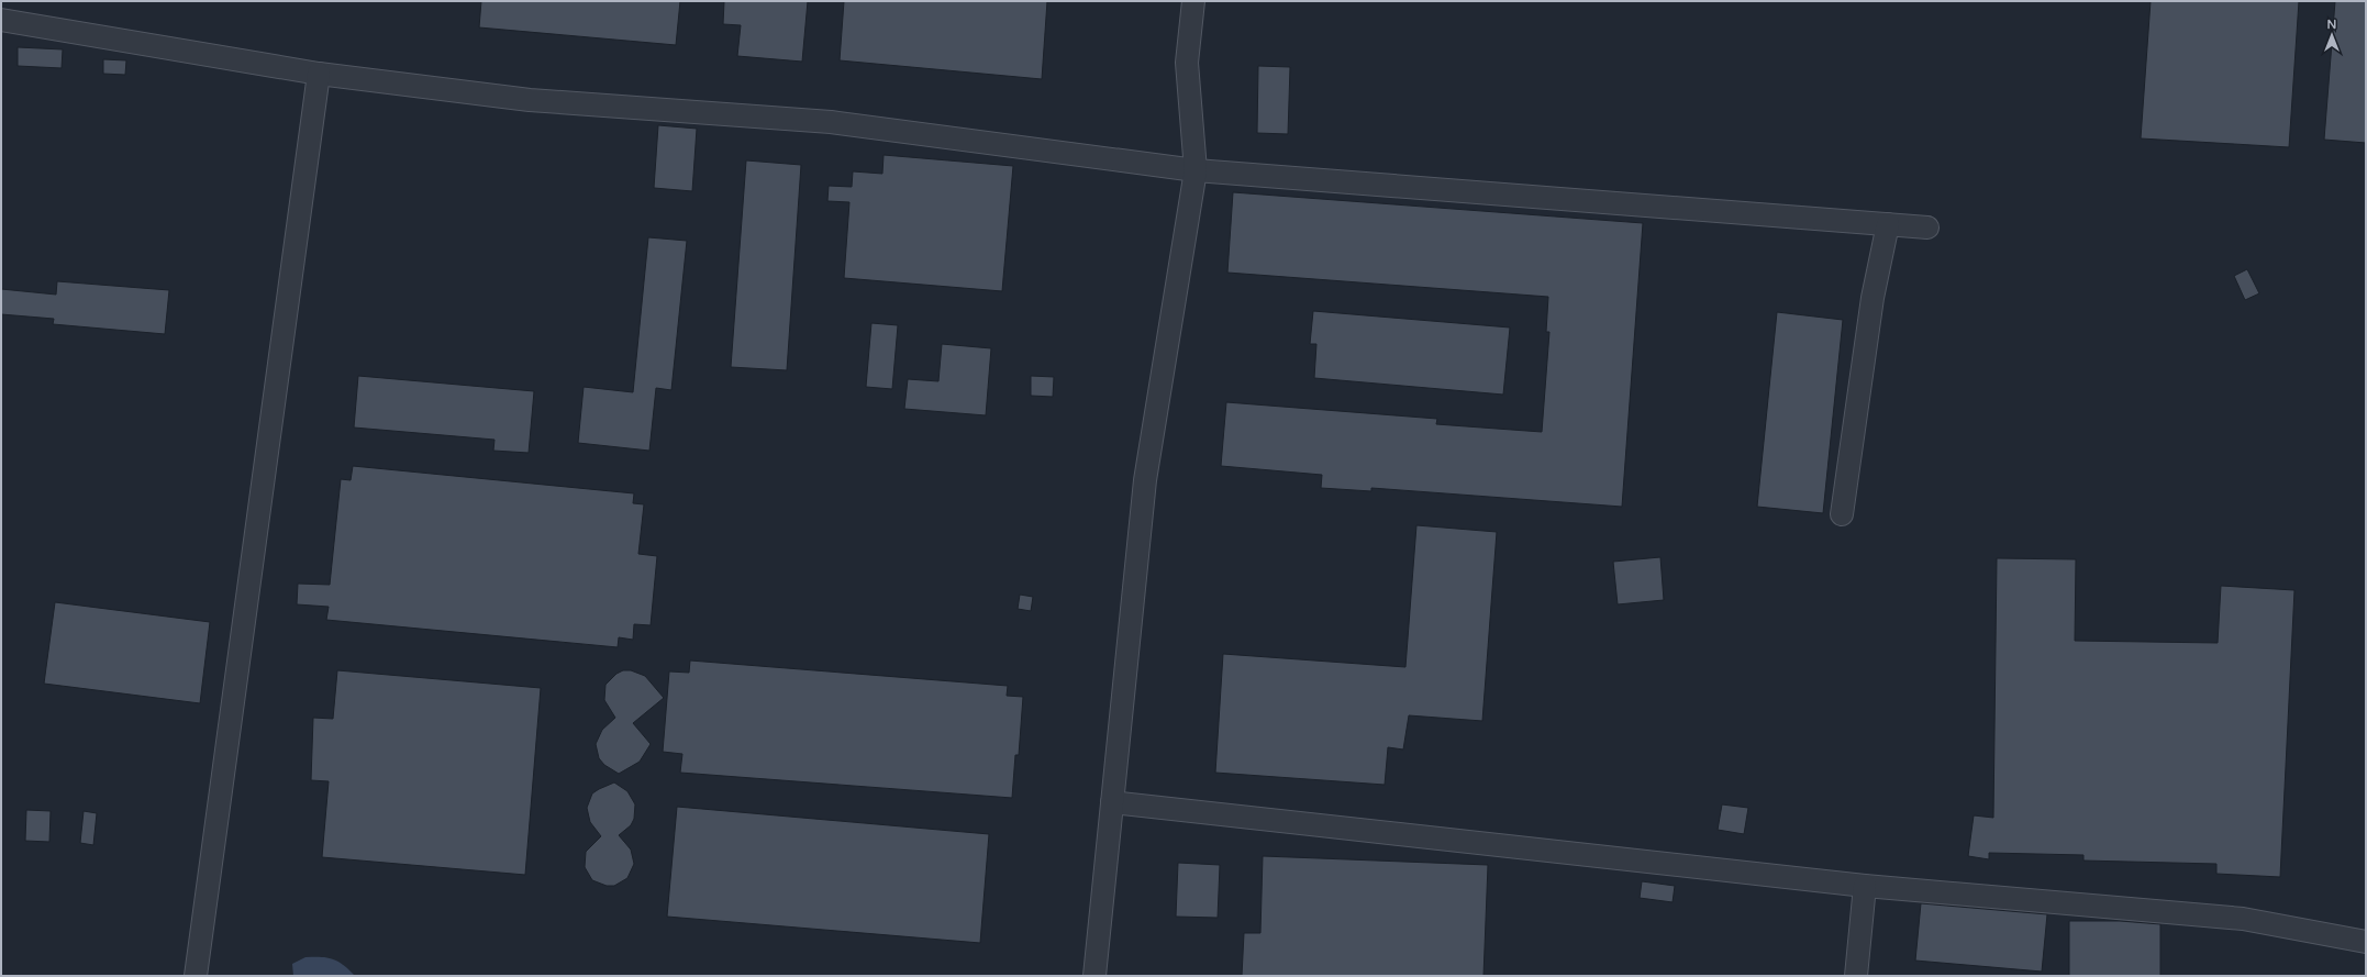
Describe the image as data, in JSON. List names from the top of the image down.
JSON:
{
  "north": "top"
}
